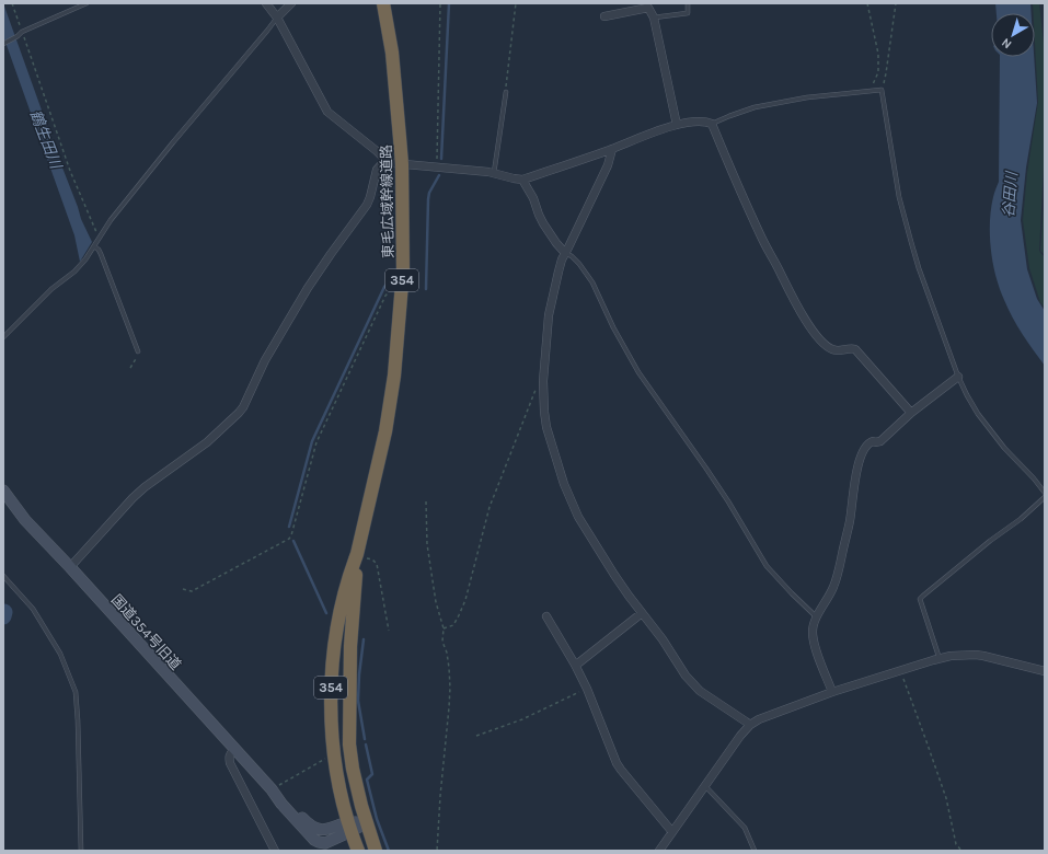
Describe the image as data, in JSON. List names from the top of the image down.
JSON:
{
  "streets": {
    "highway": ["東毛広域幹線道路", "354"],
    "street": ["国道354号旧道"]
  },
  "crossings": [
    ["東毛広域幹線道路", "国道354号旧道"]
  ],
  "water": ["鶴生田川", "谷田川"],
  "north": "bottom left"
}
